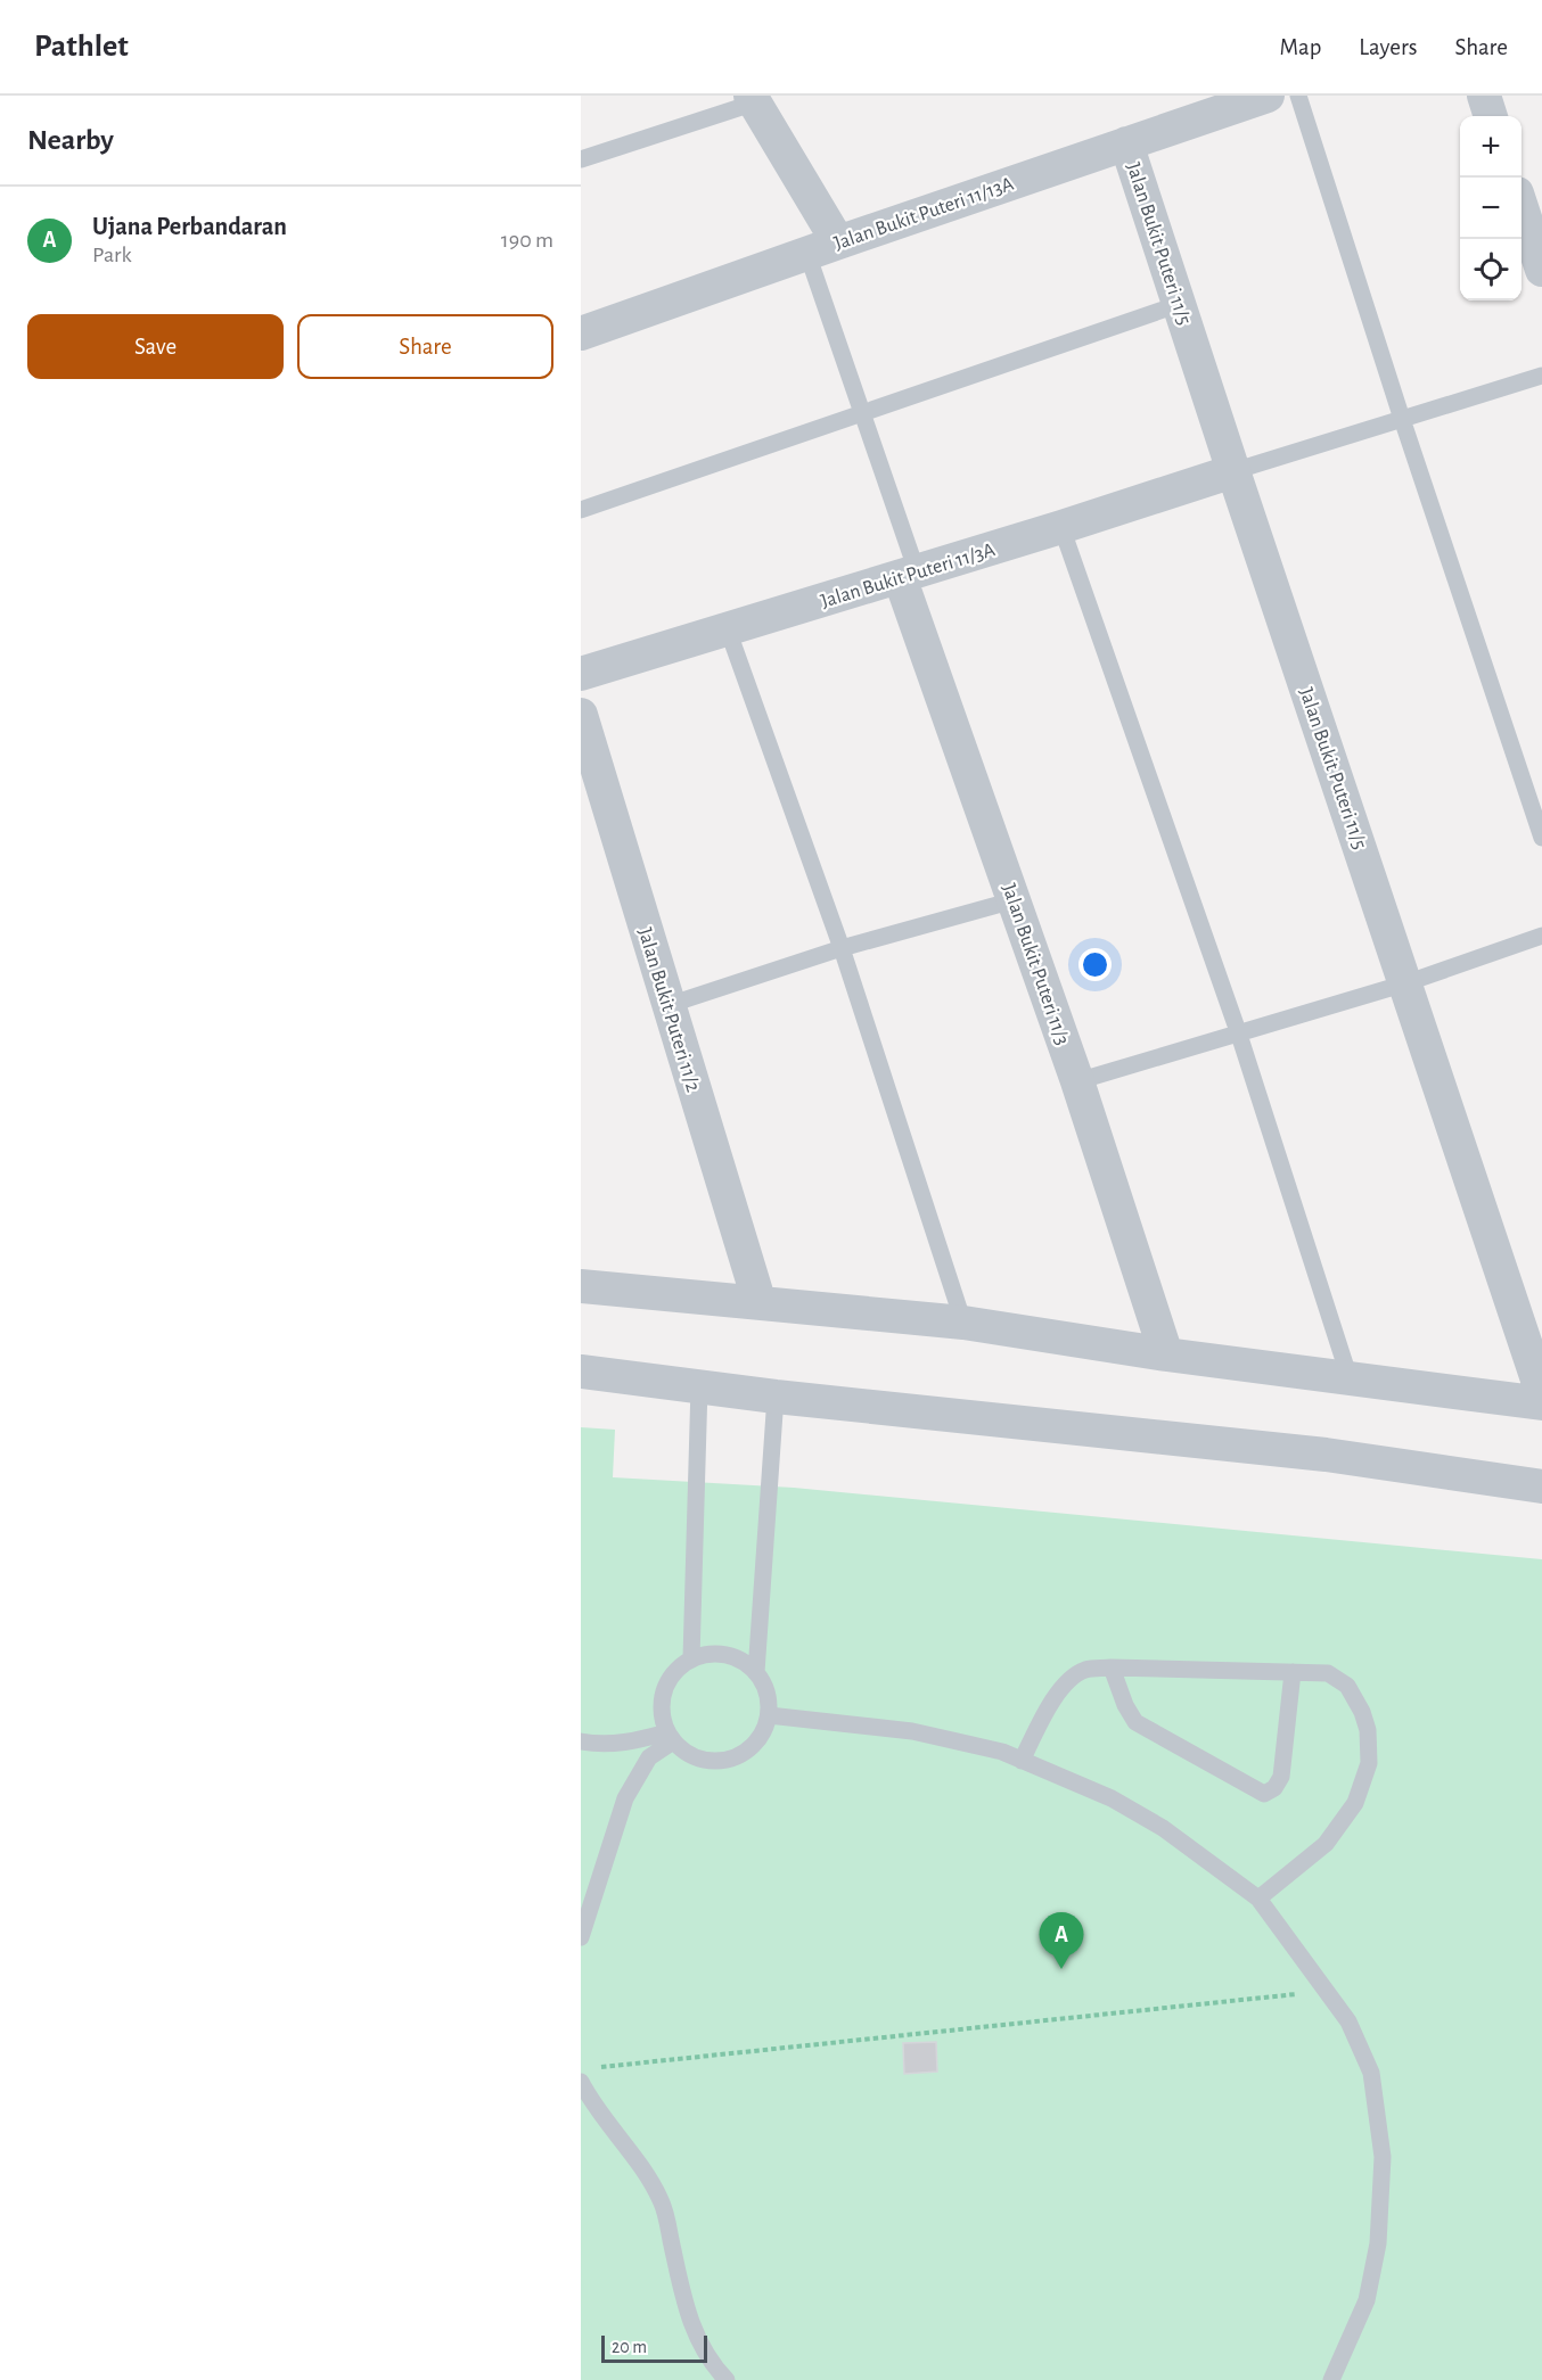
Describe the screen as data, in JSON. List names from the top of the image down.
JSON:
{
  "streets": {
    "street": [
      "Jalan Bukit Puteri 11/13A",
      "Jalan Bukit Puteri 11/5",
      "Jalan Bukit Puteri 11/3A",
      "Jalan Bukit Puteri 11/3",
      "Jalan Bukit Puteri 11/2"
    ]
  },
  "crossings": [
    ["Jalan Bukit Puteri 11/13A", "Jalan Bukit Puteri 11/5"],
    ["Jalan Bukit Puteri 11/5", "Jalan Bukit Puteri 11/3A"],
    ["Jalan Bukit Puteri 11/3A", "Jalan Bukit Puteri 11/3"]
  ],
  "scale_bar": "20 m",
  "page": {
    "header": "Pathlet",
    "nav": ["Map", "Layers", "Share"],
    "heading": "Nearby",
    "map_buttons": ["+", "−"],
    "list": [
      {
        "mark": "A",
        "name": "Ujana Perbandaran",
        "note": "Park",
        "value": "190 m"
      }
    ],
    "buttons": ["Save", "Share"],
    "pins": "A",
    "scale": "20 m"
  }
}
